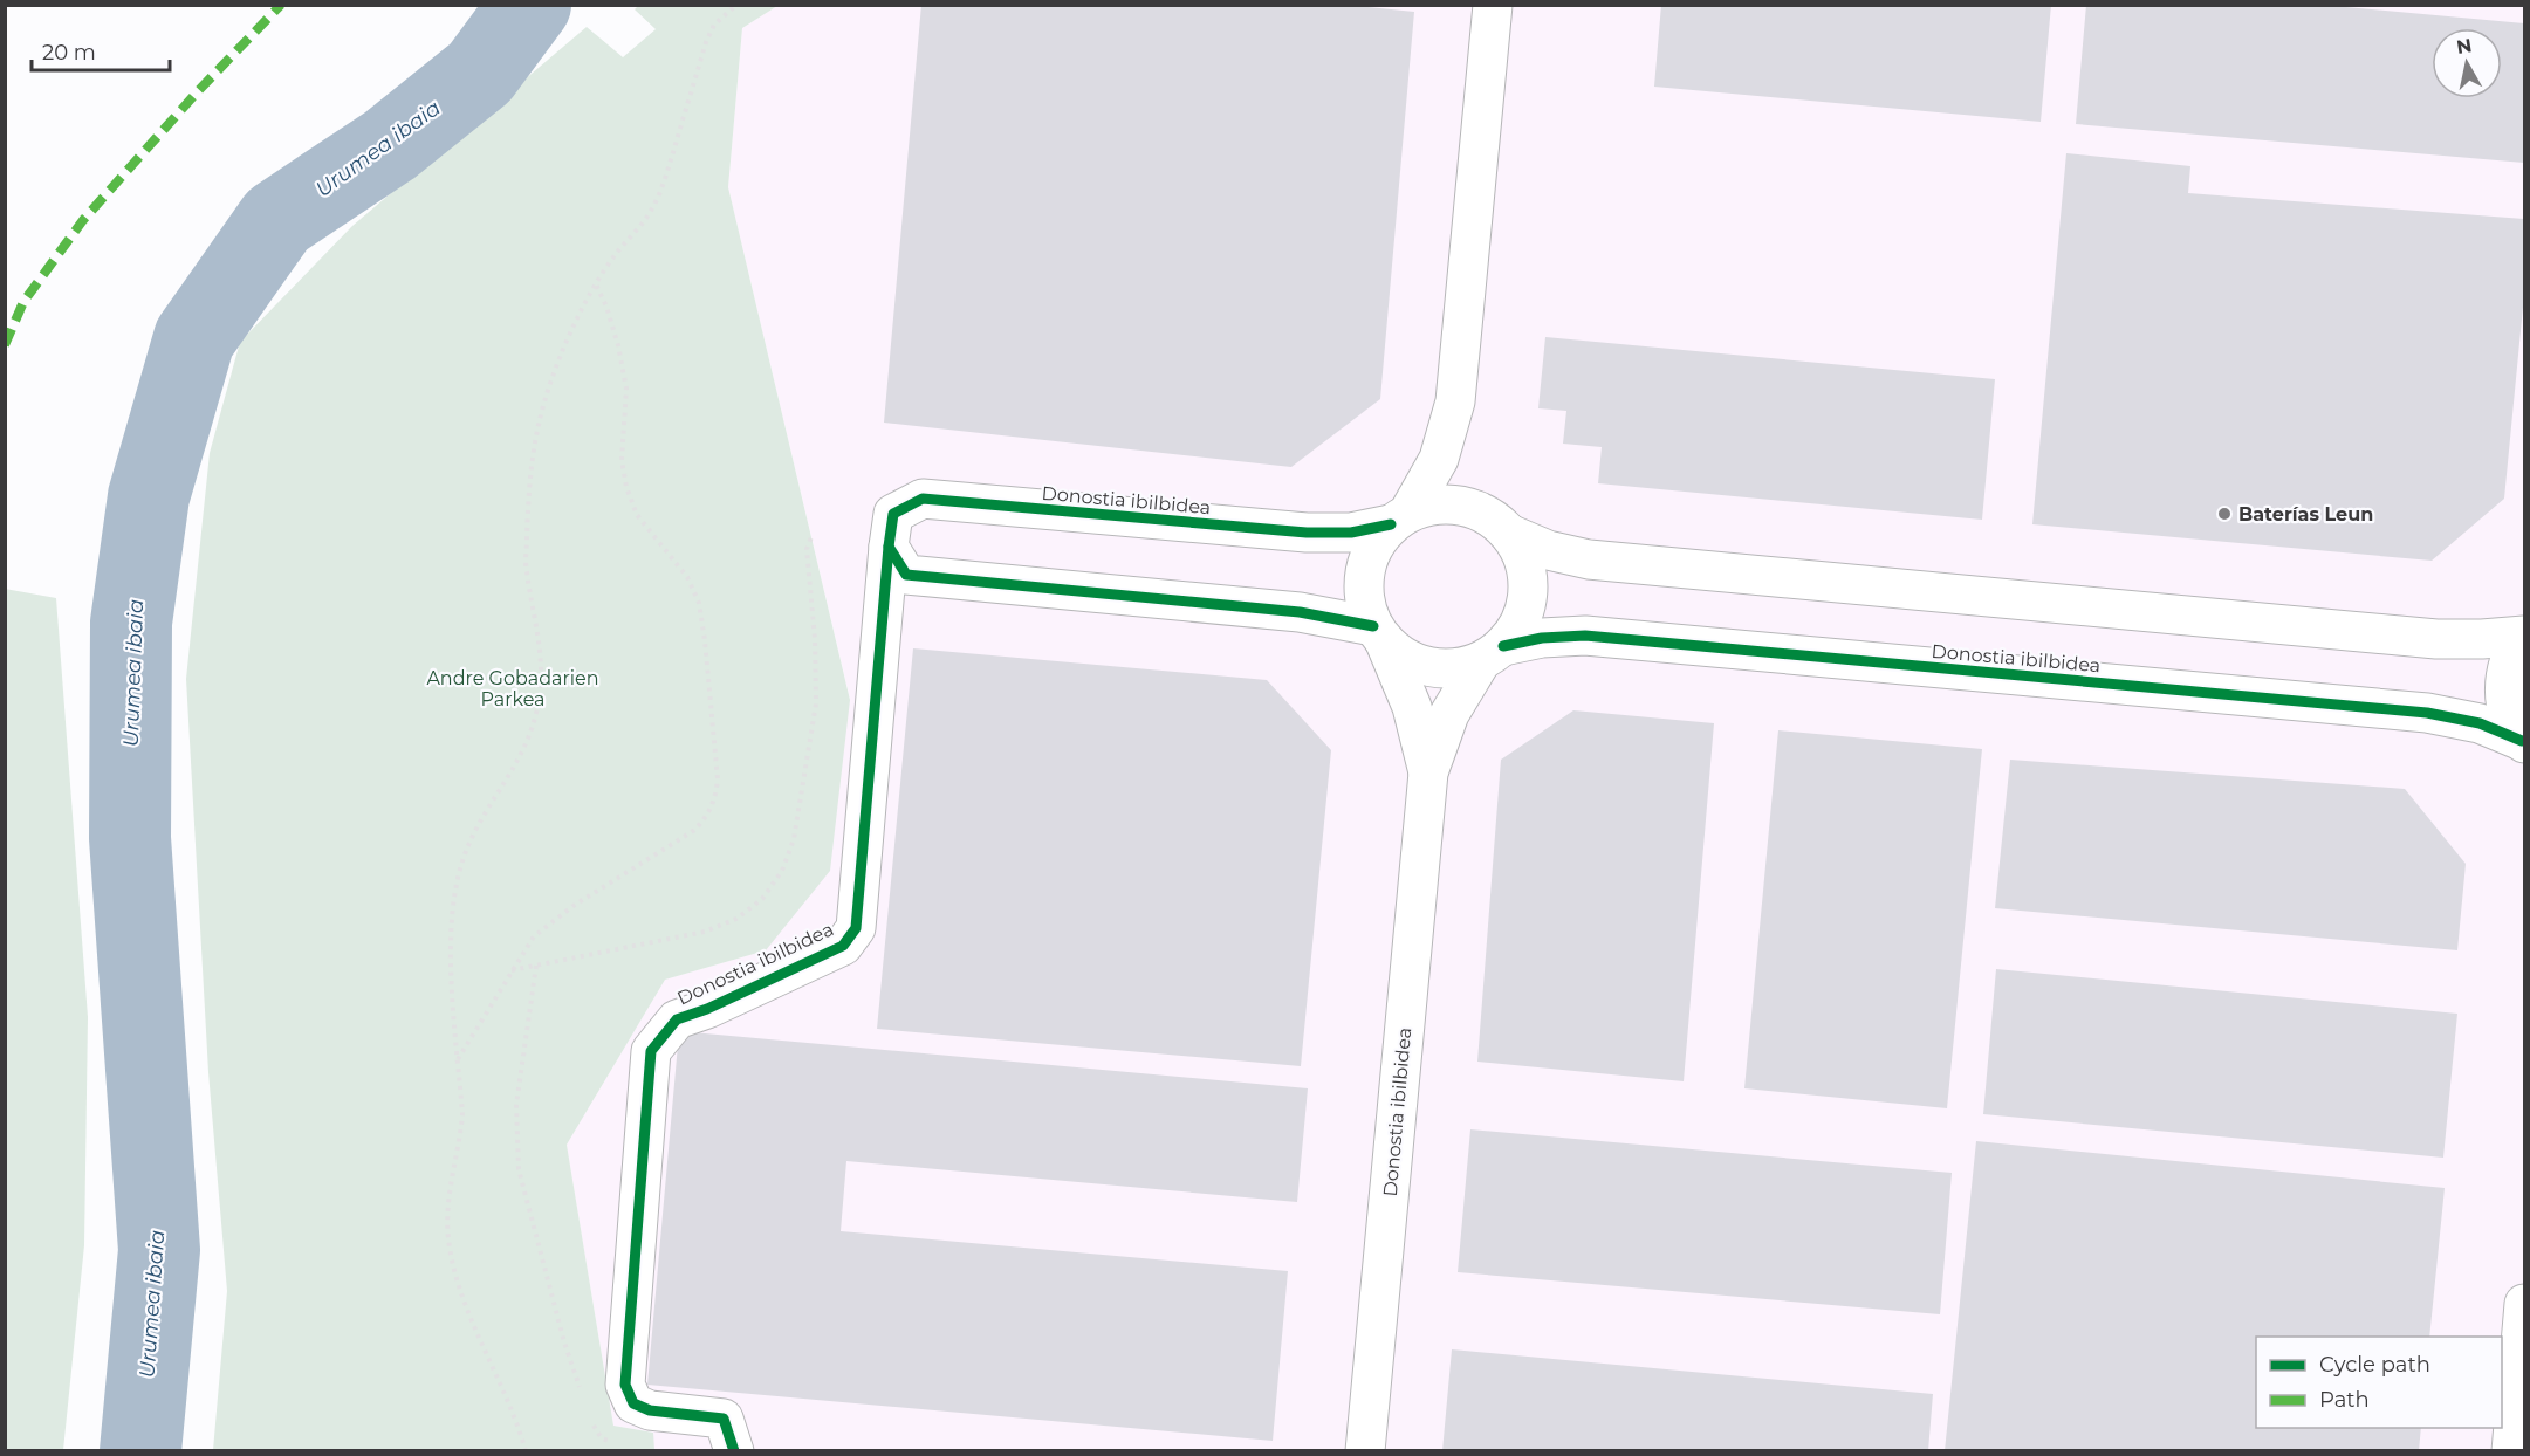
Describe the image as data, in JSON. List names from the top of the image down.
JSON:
{
  "streets": {
    "street": ["Donostia ibilbidea"]
  },
  "water": ["Urumea ibaia"],
  "parks": ["Andre Gobadarien Parkea"],
  "places": ["Baterías Leun"],
  "legend": ["Cycle path", "Path"],
  "scale_bar": "20 m",
  "north": "top"
}
